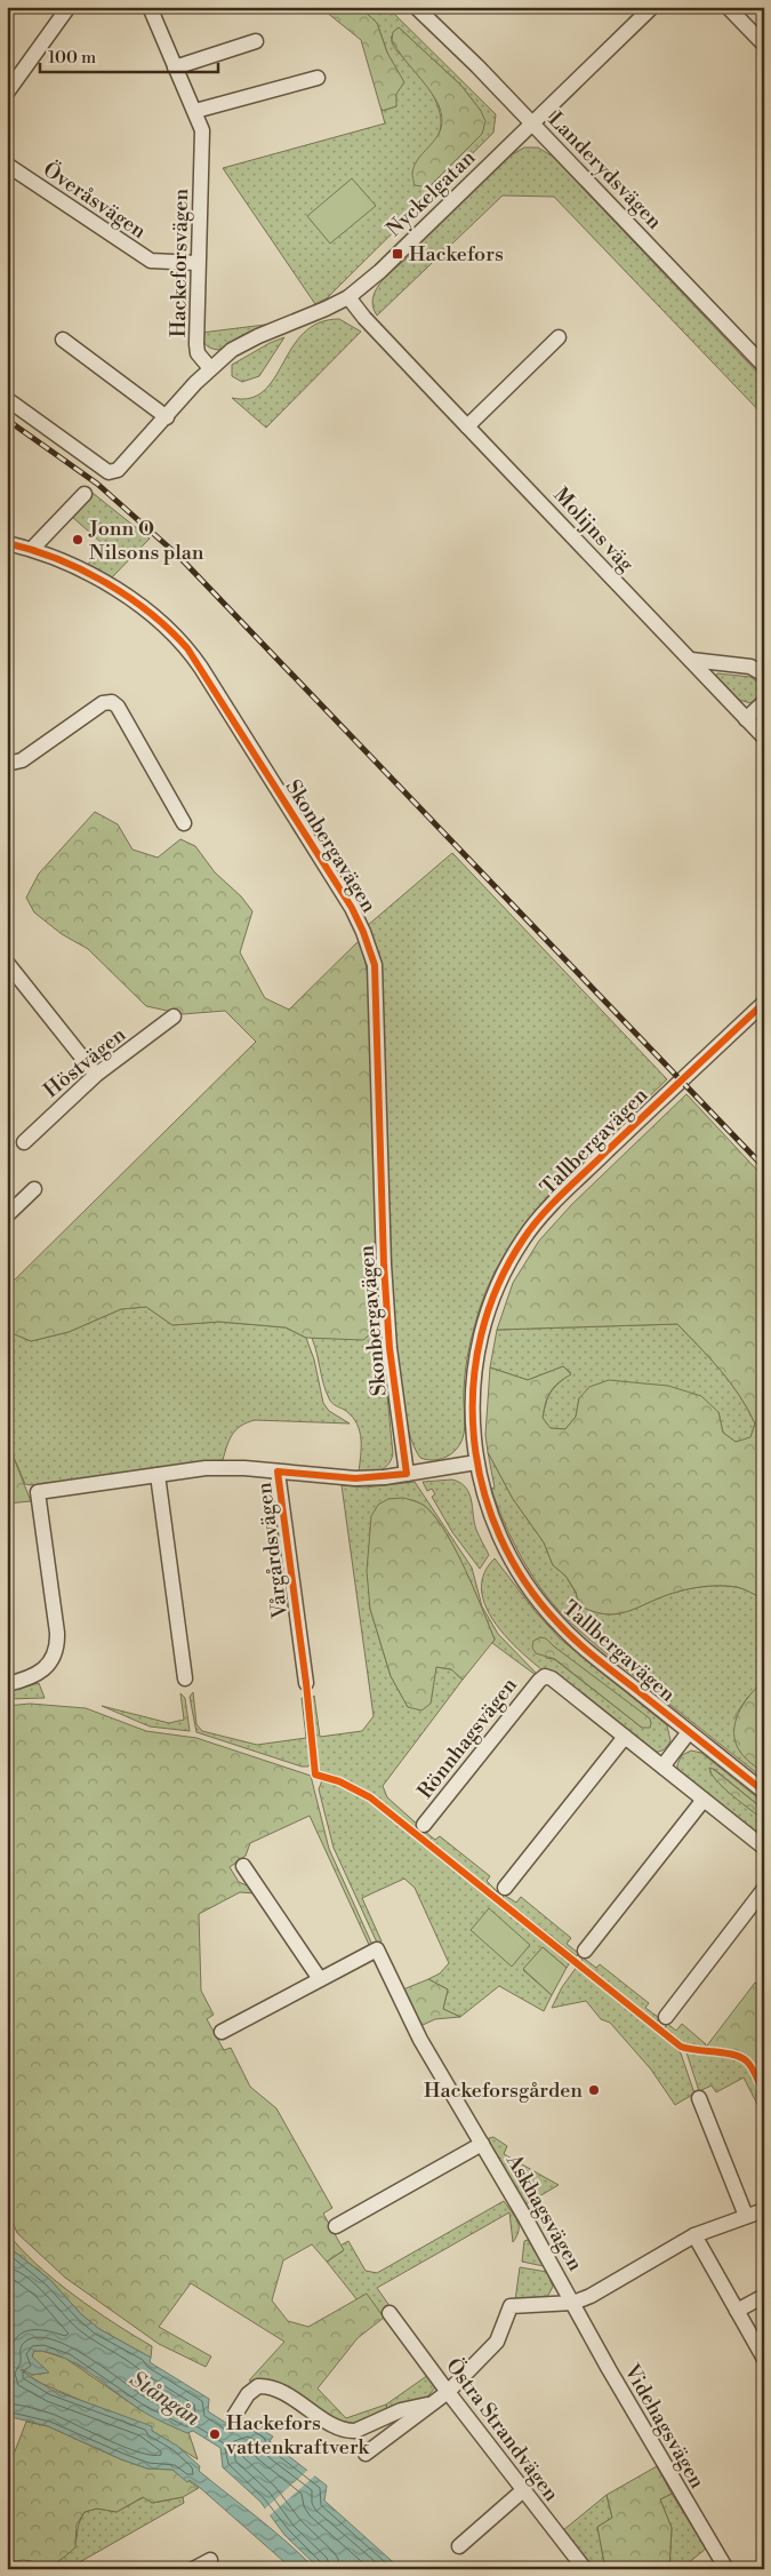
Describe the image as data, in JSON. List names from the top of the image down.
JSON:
{
  "streets": {
    "street": [
      "Landerydsvägen",
      "Nyckelgatan",
      "Överåsvägen",
      "Hackeforsvägen",
      "Molijns väg",
      "Skonbergavägen",
      "Höstvägen",
      "Tallbergavägen",
      "Vårgårdsvägen",
      "Rönnhagsvägen",
      "Askhagsvägen",
      "Videhagsvägen",
      "Östra Strandvägen"
    ]
  },
  "crossings": [
    ["Landerydsvägen", "Nyckelgatan"],
    ["Nyckelgatan", "Hackeforsvägen"],
    ["Nyckelgatan", "Molijns väg"],
    ["Överåsvägen", "Hackeforsvägen"],
    ["Skonbergavägen", "Vårgårdsvägen"],
    ["Tallbergavägen", "Vårgårdsvägen"],
    ["Askhagsvägen", "Videhagsvägen"]
  ],
  "water": ["Stångån"],
  "places": {
    "transit": ["Hackefors"],
    "other": ["Jonn O Nilsons plan", "Hackeforsgården", "Hackefors vattenkraftverk"]
  },
  "scale_bar": "100 m"
}
